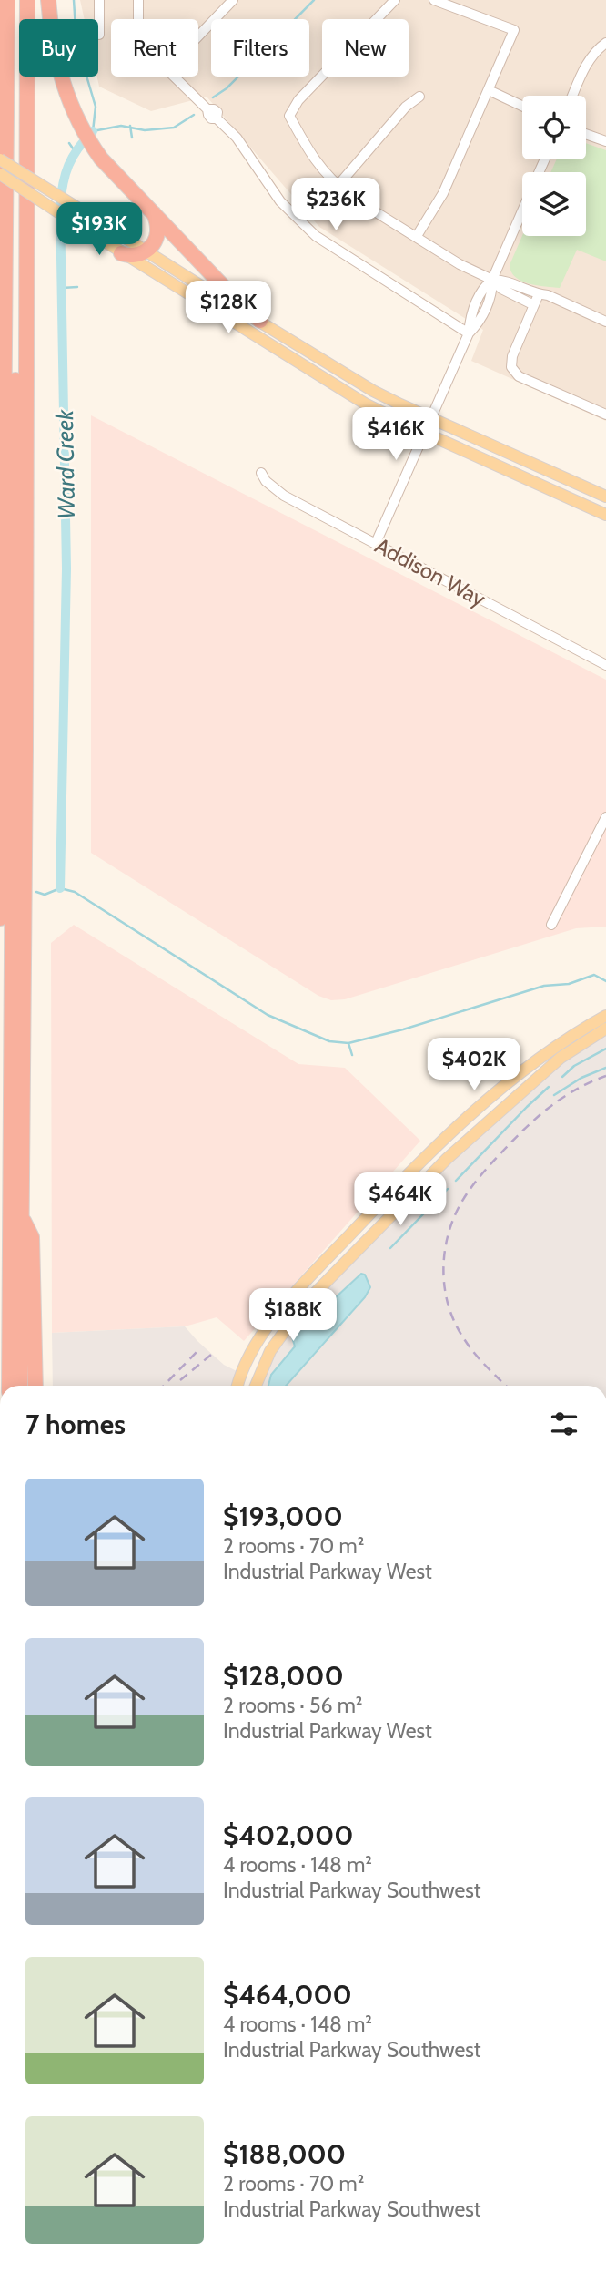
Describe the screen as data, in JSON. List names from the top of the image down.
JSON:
{
  "streets": {
    "street": ["Addison Way"]
  },
  "water": ["Ward Creek"],
  "page": {
    "chip": [
      "Buy",
      "Rent",
      "Filters",
      "New"
    ],
    "price": [
      "$236K",
      "$193K",
      "$128K",
      "$416K",
      "$402K",
      "$464K",
      "$188K"
    ],
    "heading": "7 homes",
    "list": [
      {
        "name": "$193,000",
        "note": "2 rooms · 70 m² · Industrial Parkway West"
      },
      {
        "name": "$128,000",
        "note": "2 rooms · 56 m² · Industrial Parkway West"
      },
      {
        "name": "$402,000",
        "note": "4 rooms · 148 m² · Industrial Parkway Southwest"
      },
      {
        "name": "$464,000",
        "note": "4 rooms · 148 m² · Industrial Parkway Southwest"
      },
      {
        "name": "$188,000",
        "note": "2 rooms · 70 m² · Industrial Parkway Southwest"
      }
    ]
  }
}
